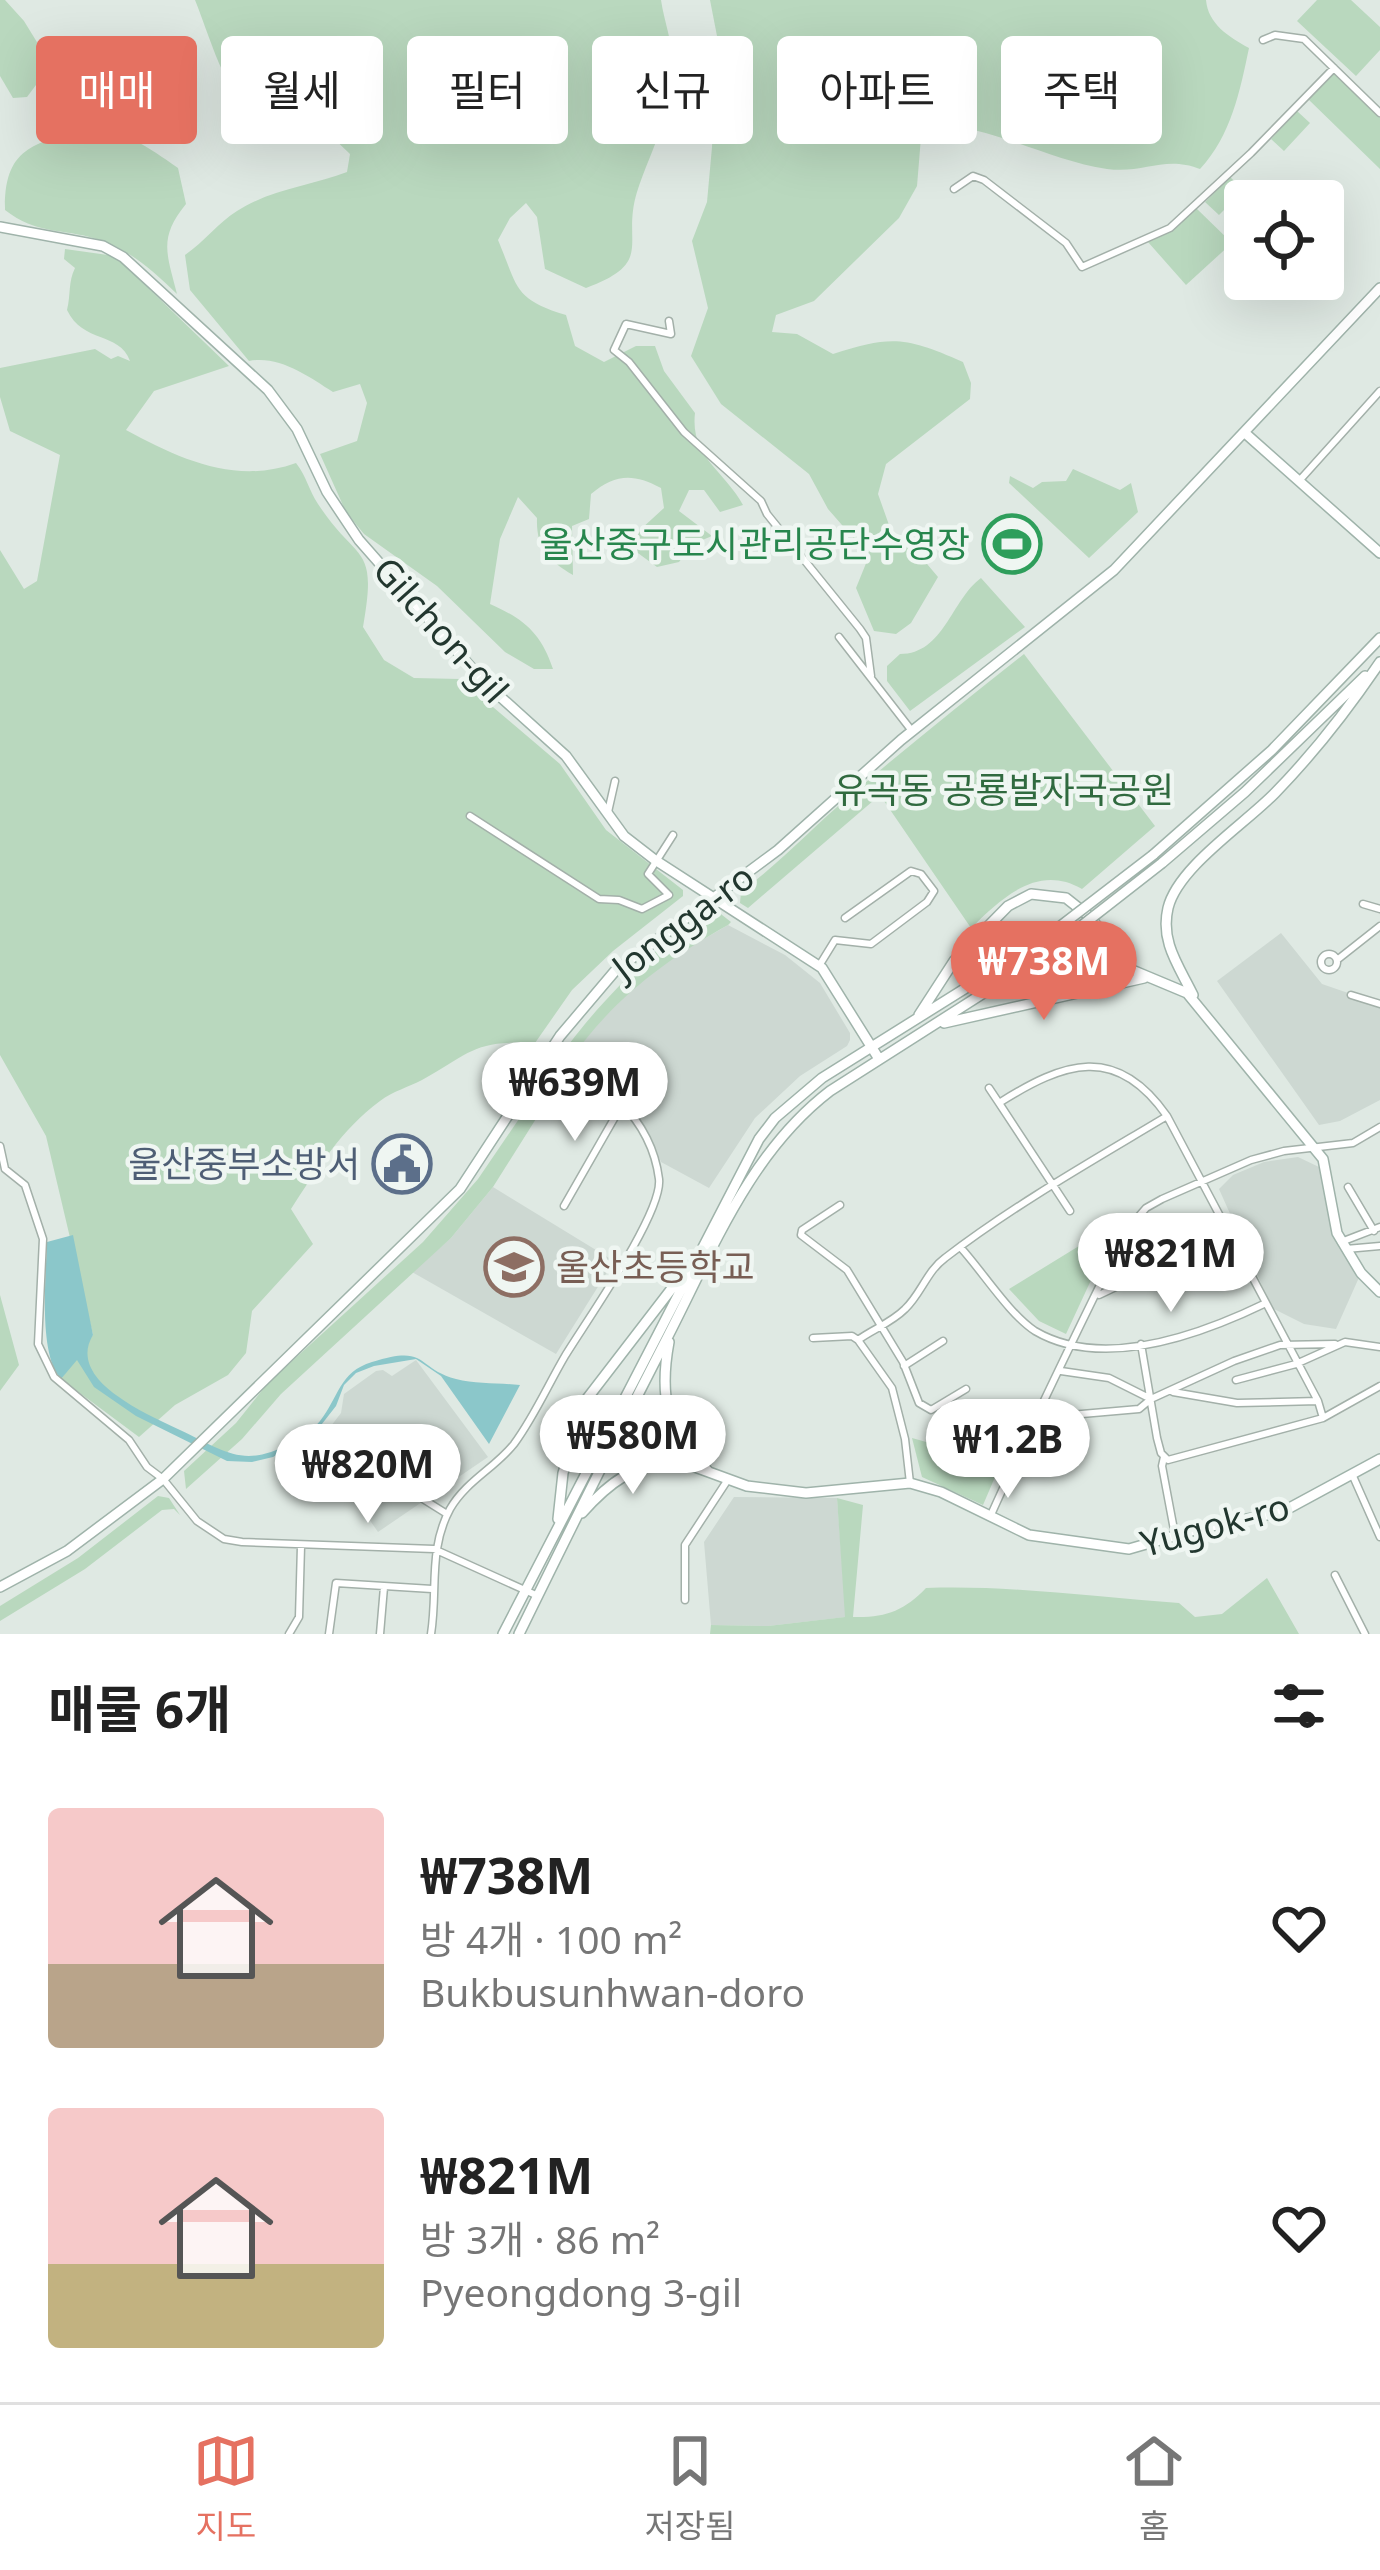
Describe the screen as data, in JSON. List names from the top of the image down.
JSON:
{
  "streets": {
    "main road": ["Gilchon-gil", "Jongga-ro", "Yugok-ro"]
  },
  "crossings": [
    ["Gilchon-gil", "Jongga-ro"]
  ],
  "parks": ["유곡동 공룡발자국공원"],
  "places": {
    "sports": ["울산중구도시관리공단수영장"],
    "public building": ["울산중부소방서"],
    "school or university": ["울산초등학교"]
  },
  "page": {
    "chip": [
      "매매",
      "월세",
      "필터",
      "신규",
      "아파트",
      "주택"
    ],
    "price": [
      "₩738M",
      "₩639M",
      "₩821M",
      "₩580M",
      "₩1.2B",
      "₩820M"
    ],
    "heading": "매물 6개",
    "list": [
      {
        "name": "₩738M",
        "note": "방 4개 · 100 m² · Bukbusunhwan-doro"
      },
      {
        "name": "₩821M",
        "note": "방 3개 · 86 m² · Pyeongdong 3-gil"
      }
    ],
    "tabs": ["지도", "저장됨", "홈"]
  }
}
